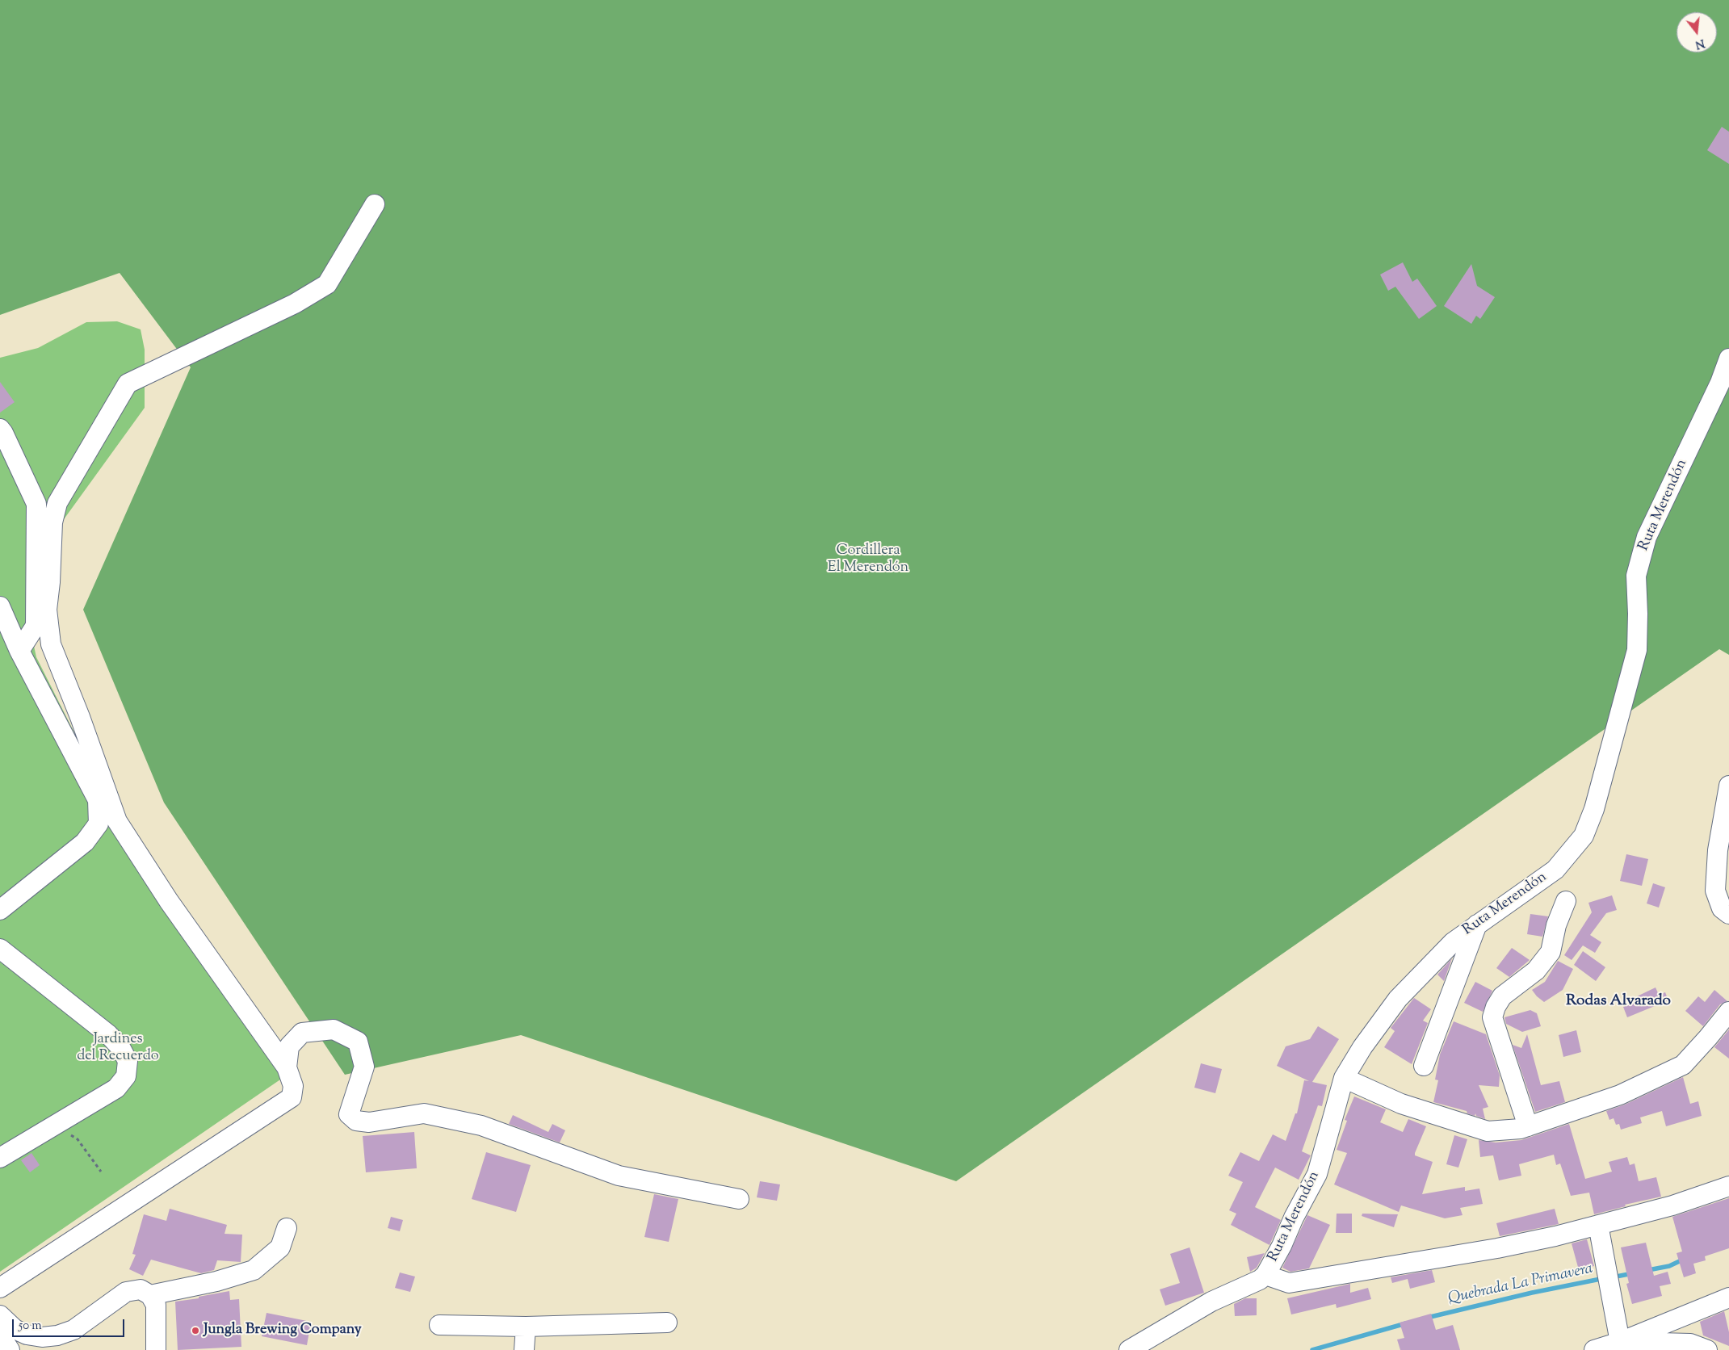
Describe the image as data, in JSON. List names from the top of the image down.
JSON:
{
  "streets": {
    "street": ["Ruta Merendón"]
  },
  "districts": ["Rodas Alvarado"],
  "water": ["Quebrada La Primavera"],
  "parks": ["Cordillera El Merendón", "Jardines del Recuerdo"],
  "places": ["Jungla Brewing Company"],
  "scale_bar": "50 m",
  "north": "bottom"
}
